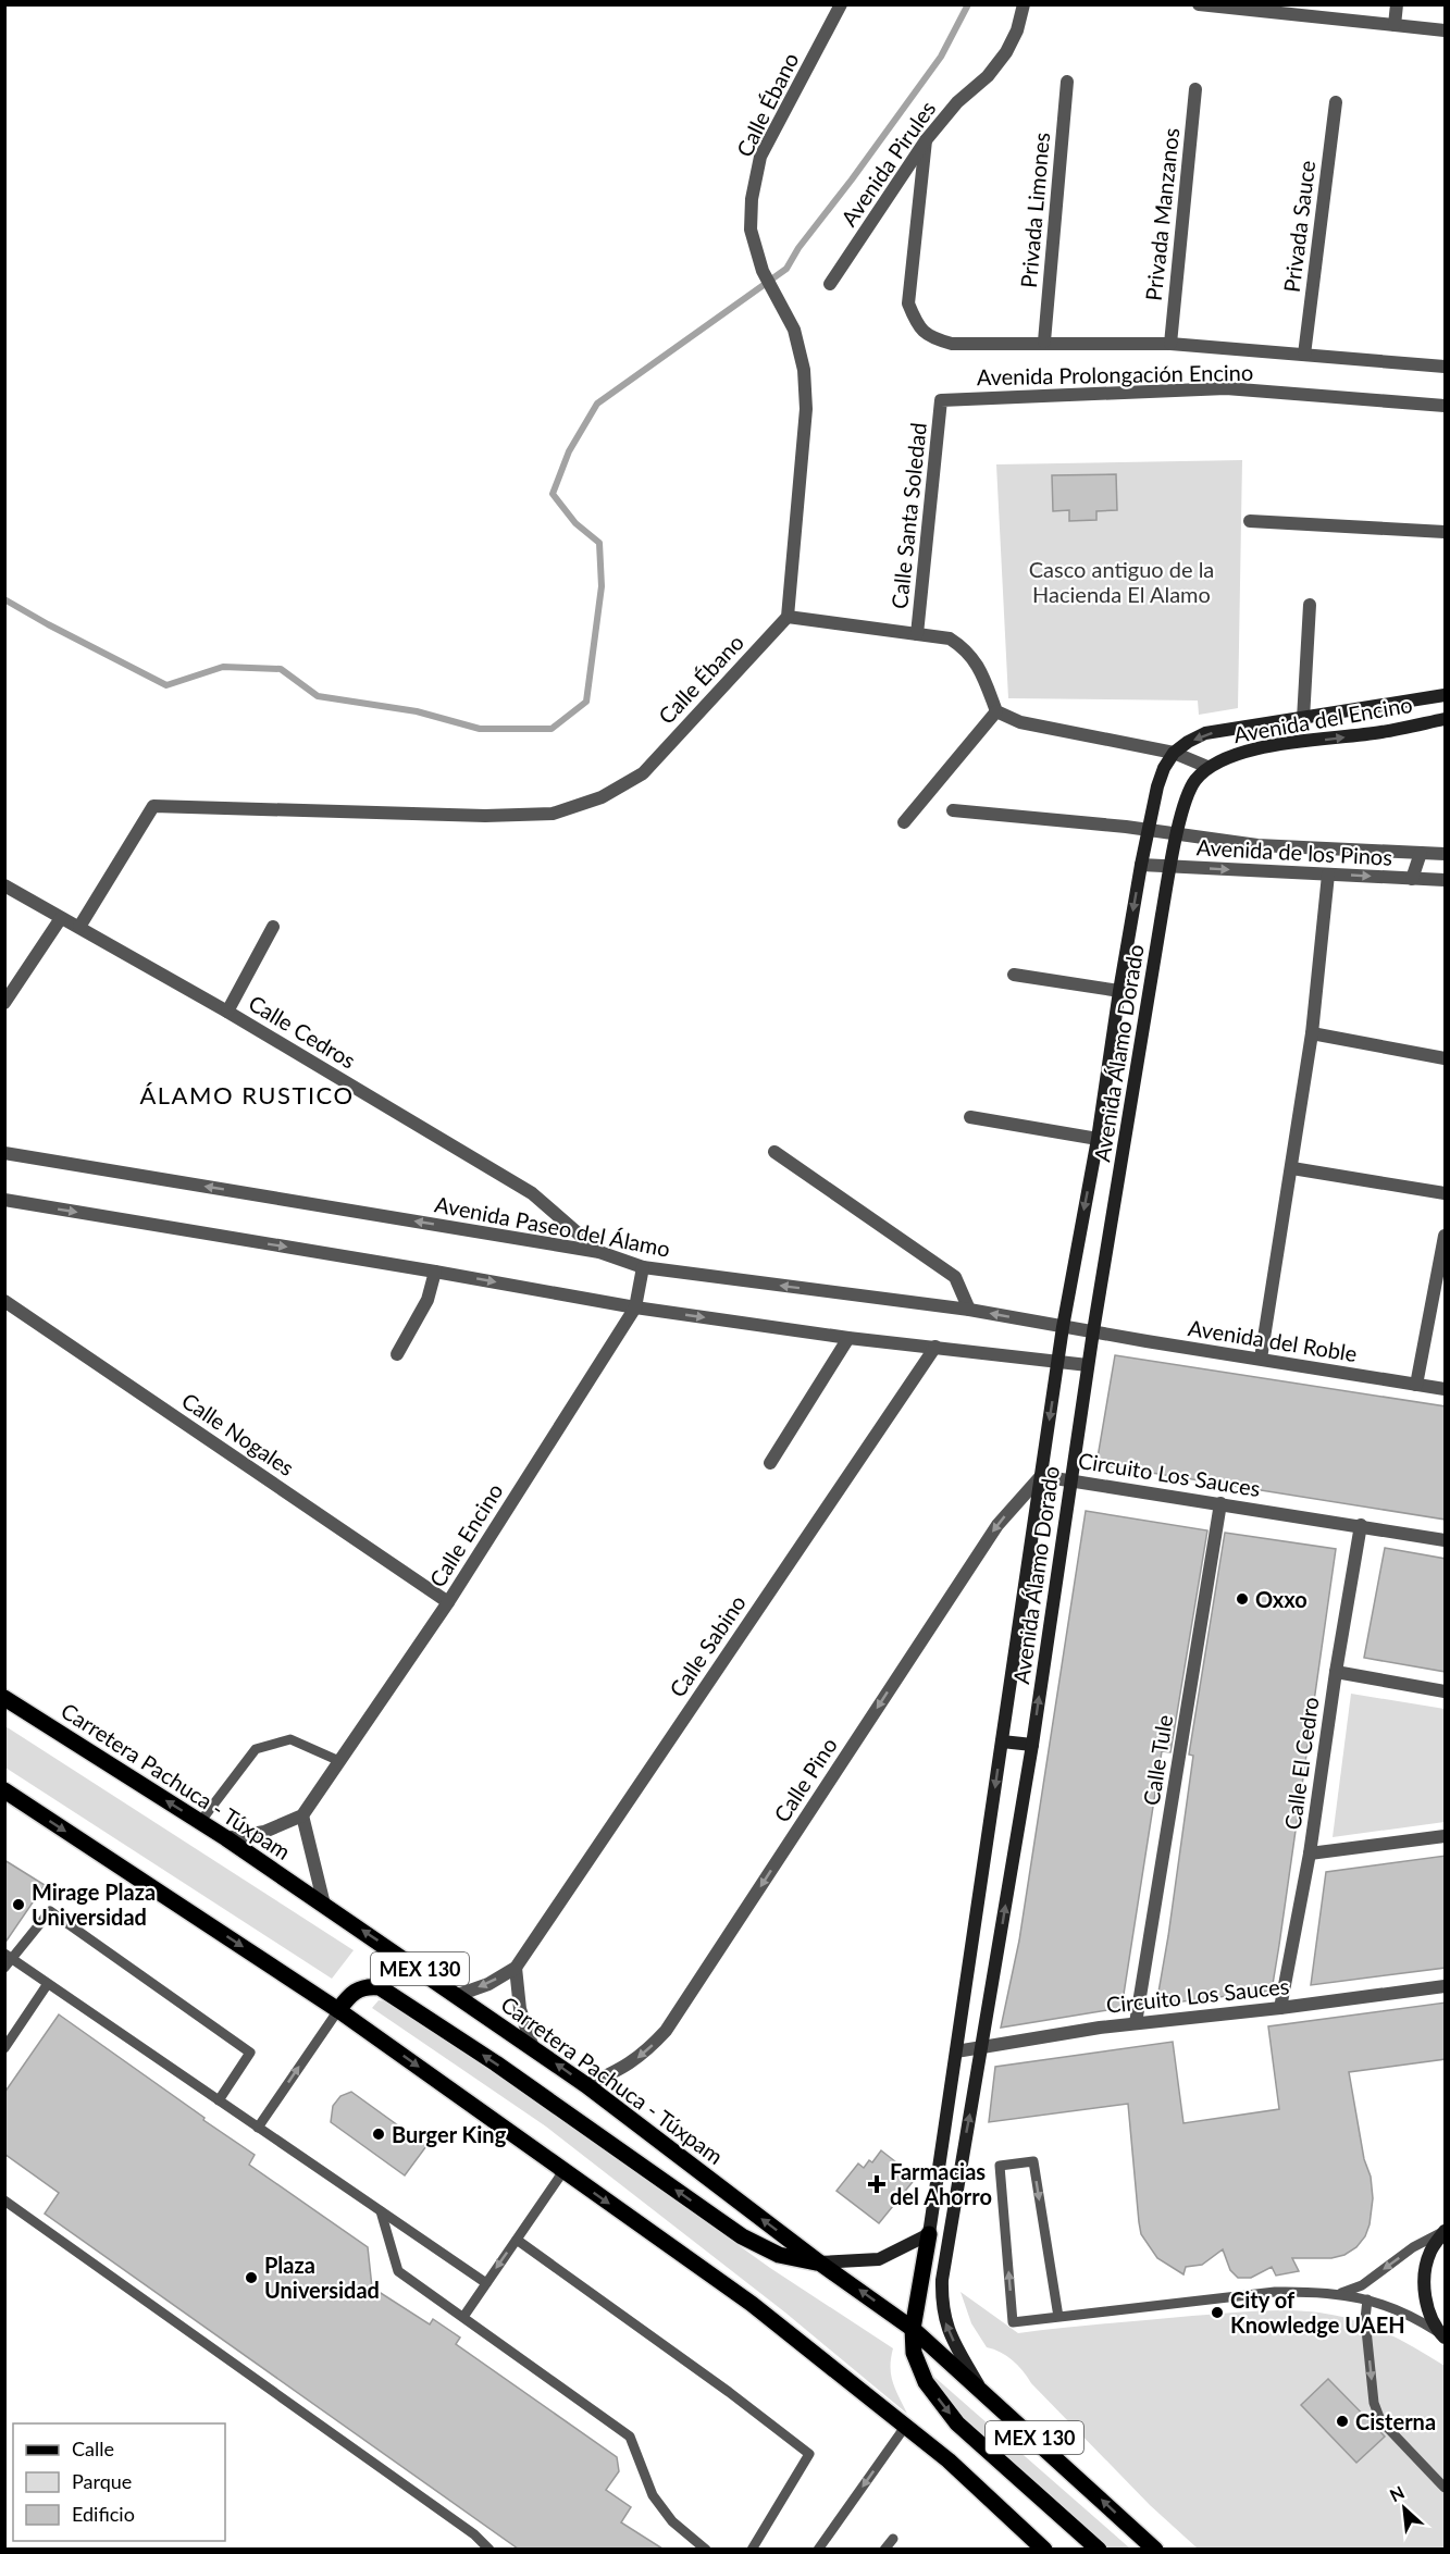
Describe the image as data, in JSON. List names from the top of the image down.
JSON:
{
  "streets": {
    "main road": ["Carretera Pachuca - Túxpam", "MEX 130"],
    "street": [
      "Calle Ébano",
      "Avenida Pirules",
      "Privada Limones",
      "Privada Manzanos",
      "Privada Sauce",
      "Avenida Prolongación Encino",
      "Calle Santa Soledad",
      "Avenida del Encino",
      "Avenida de los Pinos",
      "Calle Cedros",
      "Avenida Álamo Dorado",
      "Avenida Paseo del Álamo",
      "Avenida del Roble",
      "Calle Nogales",
      "Circuito Los Sauces",
      "Calle Encino",
      "Calle Sabino",
      "Calle Tule",
      "Calle El Cedro",
      "Calle Pino"
    ]
  },
  "crossings": [
    ["Calle Ébano", "Calle Cedros"],
    ["Avenida Prolongación Encino", "Calle Santa Soledad"],
    ["Avenida del Encino", "Avenida Álamo Dorado"],
    ["Avenida de los Pinos", "Avenida Álamo Dorado"],
    ["Calle Cedros", "Avenida Paseo del Álamo"],
    ["Avenida Álamo Dorado", "Avenida Paseo del Álamo"],
    ["Avenida Álamo Dorado", "Avenida del Roble"],
    ["Avenida Álamo Dorado", "Circuito Los Sauces"],
    ["Avenida Álamo Dorado", "Calle Pino"],
    ["Avenida Álamo Dorado", "Carretera Pachuca - Túxpam"],
    ["Avenida Paseo del Álamo", "Avenida del Roble"],
    ["Avenida Paseo del Álamo", "Calle Encino"],
    ["Calle Nogales", "Calle Encino"],
    ["Circuito Los Sauces", "Calle Tule"],
    ["Circuito Los Sauces", "Calle El Cedro"],
    ["Circuito Los Sauces", "Calle Pino"],
    ["Calle Sabino", "Carretera Pachuca - Túxpam"],
    ["Calle Pino", "Carretera Pachuca - Túxpam"]
  ],
  "one_way": ["Calle Pino"],
  "districts": ["ÁLAMO RUSTICO"],
  "parks": ["Casco antiguo de la Hacienda El Alamo"],
  "places": {
    "other": [
      "Oxxo",
      "Mirage Plaza Universidad",
      "Burger King",
      "Plaza Universidad",
      "City of Knowledge UAEH",
      "Cisterna"
    ],
    "health": ["Farmacias del Ahorro"]
  },
  "legend": ["Calle", "Parque", "Edificio"],
  "north": "top left"
}
